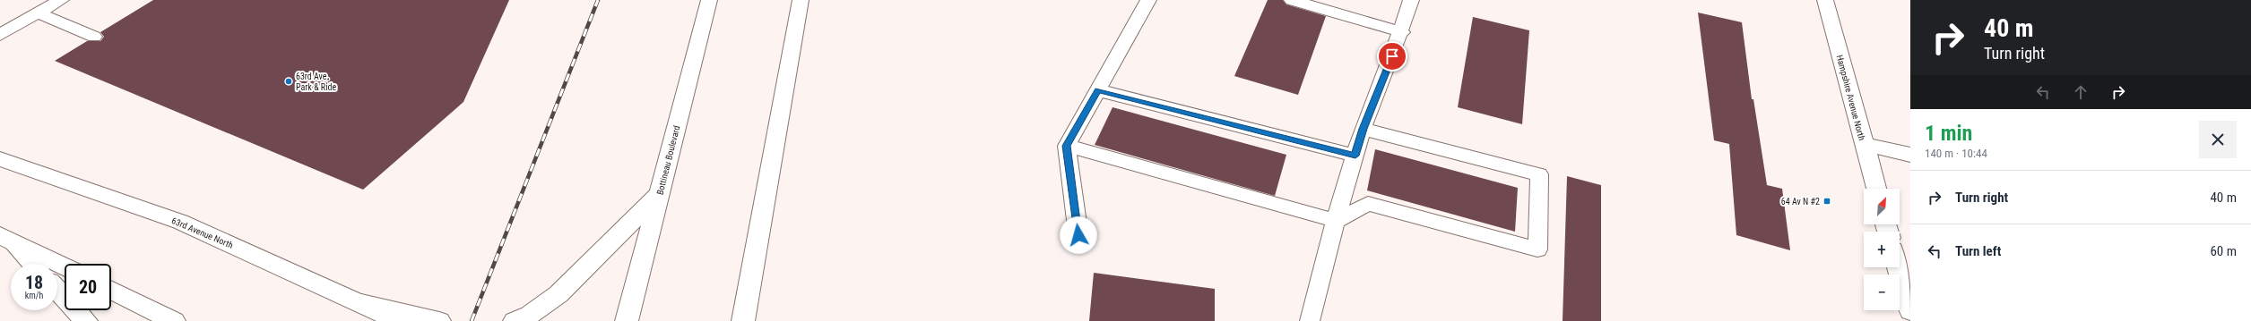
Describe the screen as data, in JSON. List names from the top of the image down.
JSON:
{
  "streets": {
    "main road": ["Hampshire Avenue North", "Bottineau Boulevard", "63rd Avenue North"]
  },
  "places": {
    "other": ["63rd Ave. Park & Ride"],
    "transit": ["64 Av N #2"]
  },
  "north": "top right",
  "page": {
    "turn": ["40 m", "Turn right"],
    "heading": ["1 min", "140 m · 10:44"],
    "list": [
      {
        "name": "Turn right",
        "value": "40 m"
      },
      {
        "name": "Turn left",
        "value": "60 m"
      }
    ],
    "map_buttons": ["+", "−"],
    "speed": "18 km/h",
    "limit": "20"
  }
}
